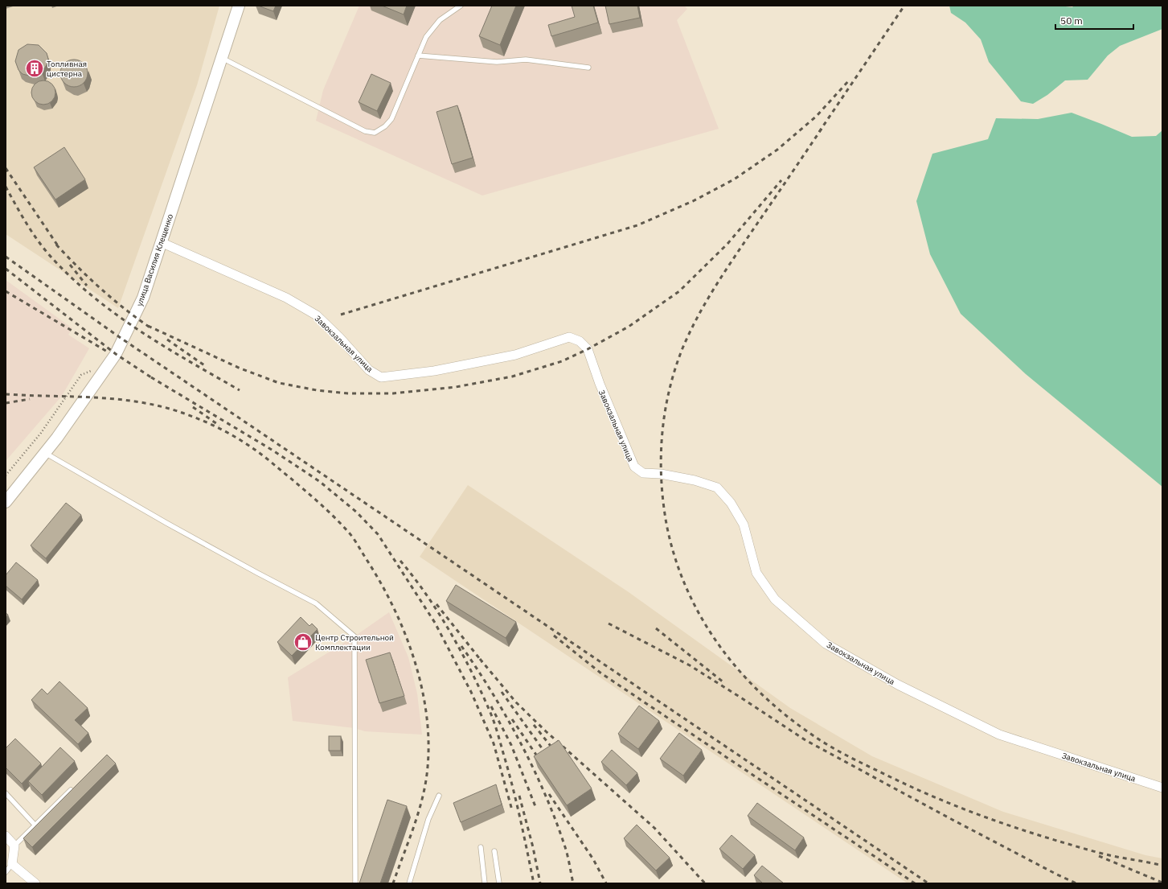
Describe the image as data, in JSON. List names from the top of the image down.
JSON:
{
  "streets": {
    "street": ["улица Василия Клещенко", "Завокзальная улица"]
  },
  "crossings": [
    ["улица Василия Клещенко", "Завокзальная улица"]
  ],
  "places": {
    "building": ["Топливная цистерна"],
    "shop": ["Центр Строительной Комплектации"]
  },
  "scale_bar": "50 m"
}
